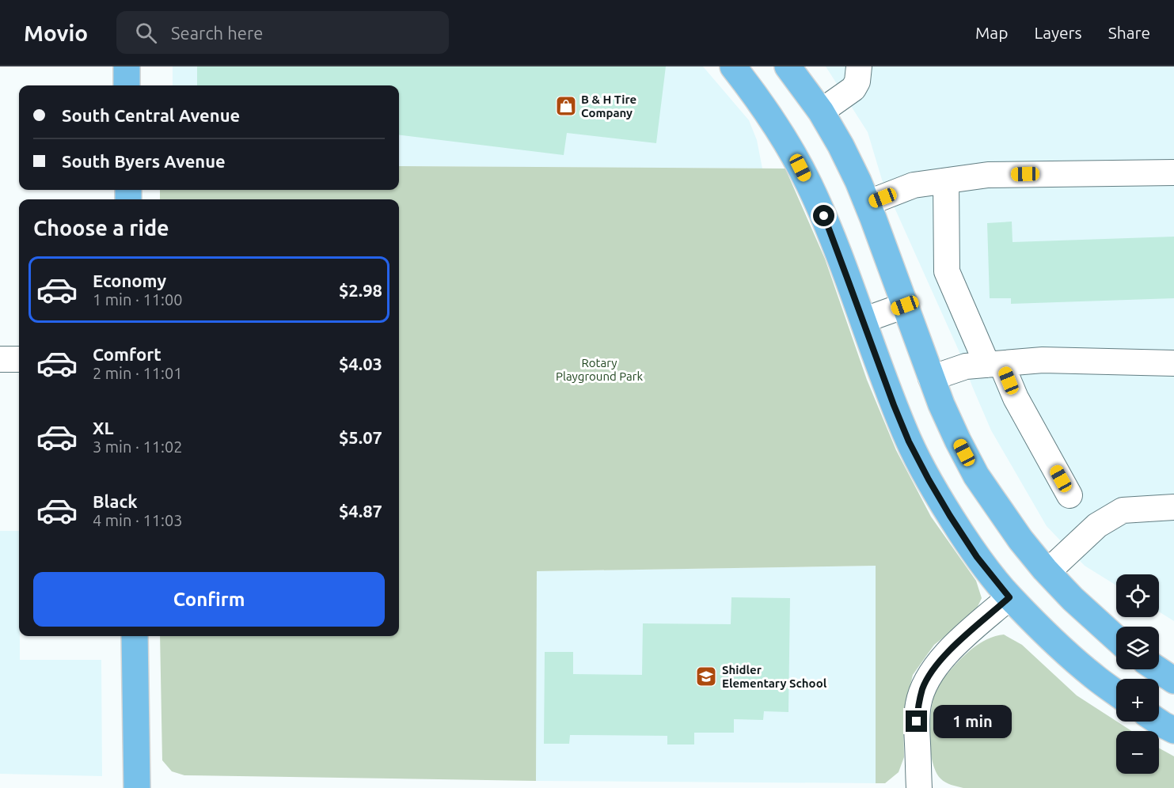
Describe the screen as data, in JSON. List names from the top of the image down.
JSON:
{
  "parks": ["Rotary Playground Park"],
  "places": {
    "shop": ["B & H Tire Company"],
    "school or university": ["Shidler Elementary School"]
  },
  "page": {
    "header": "Movio",
    "search": "Search here",
    "nav": ["Map", "Layers", "Share"],
    "banner": ["South Central Avenue", "South Byers Avenue"],
    "heading": "Choose a ride",
    "list": [
      {
        "name": "Economy",
        "note": "1 min · 11:00",
        "value": "$2.98"
      },
      {
        "name": "Comfort",
        "note": "2 min · 11:01",
        "value": "$4.03"
      },
      {
        "name": "XL",
        "note": "3 min · 11:02",
        "value": "$5.07"
      },
      {
        "name": "Black",
        "note": "4 min · 11:03",
        "value": "$4.87"
      }
    ],
    "buttons": "Confirm",
    "map_buttons": ["+", "−"],
    "bubble": "1 min"
  }
}
